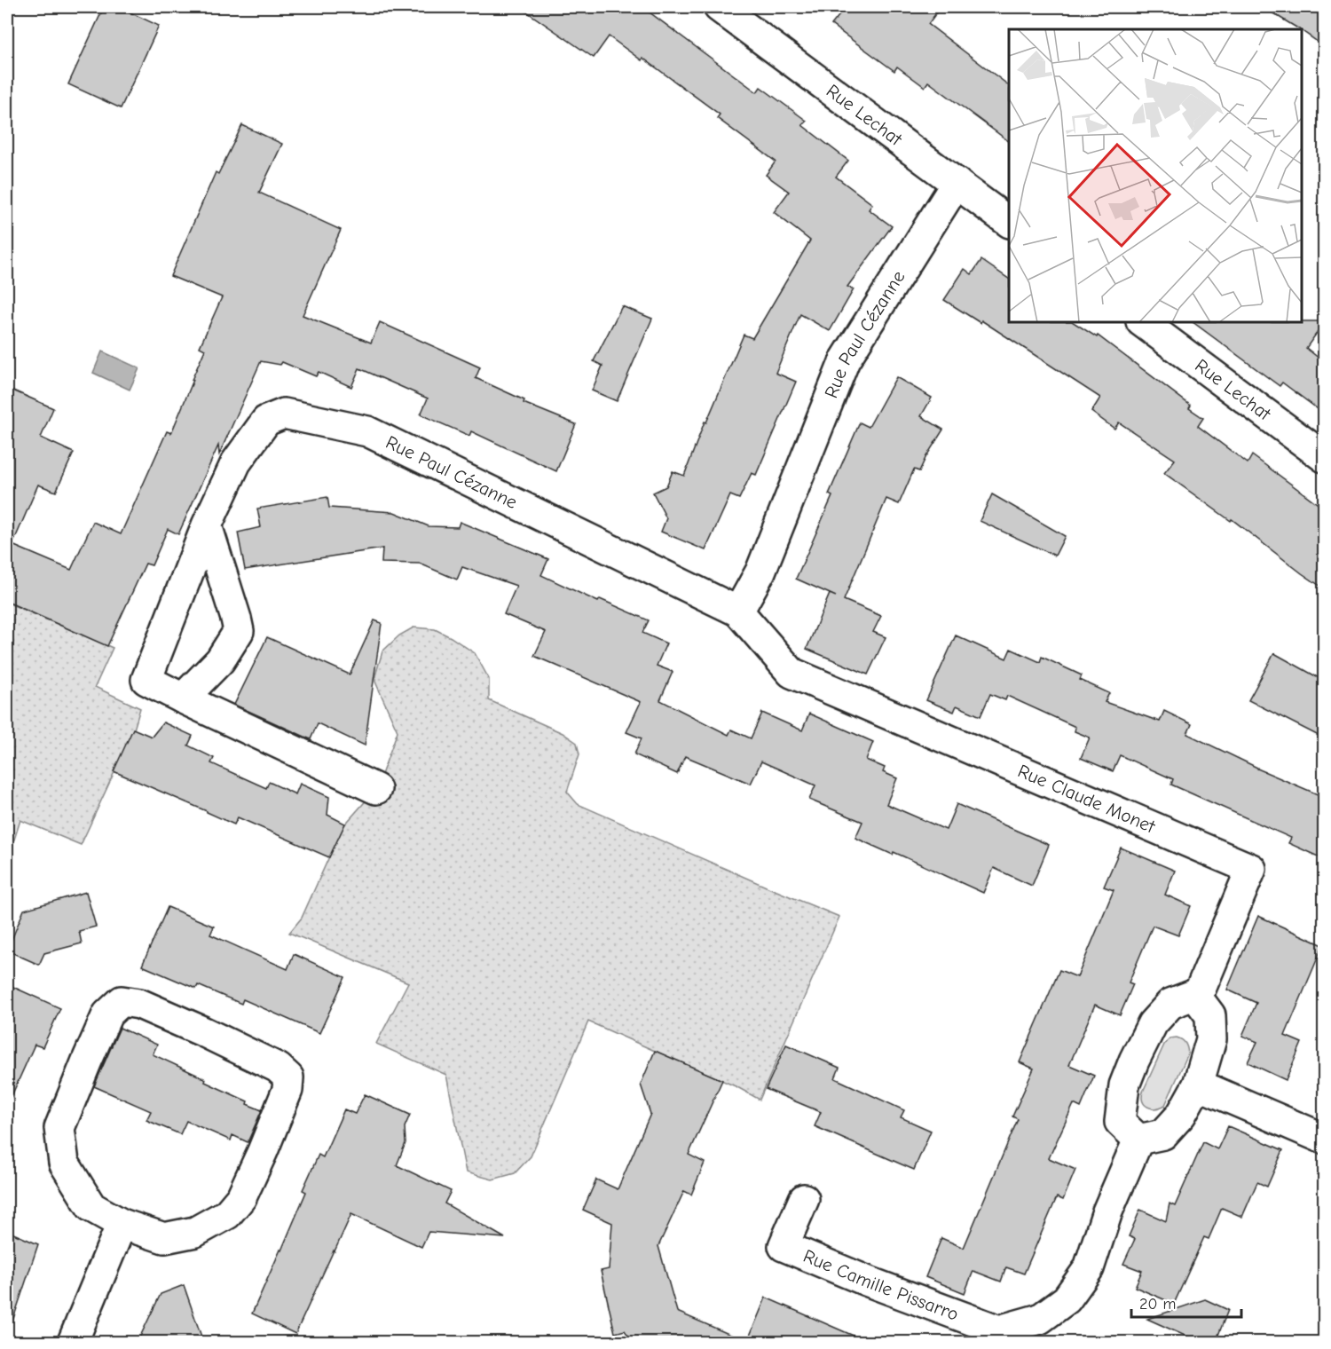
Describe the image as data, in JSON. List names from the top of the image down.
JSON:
{
  "streets": {
    "street": [
      "Rue Lechat",
      "Rue Paul Cézanne",
      "Rue Claude Monet",
      "Rue Camille Pissarro"
    ]
  },
  "crossings": [
    ["Rue Lechat", "Rue Paul Cézanne"],
    ["Rue Paul Cézanne", "Rue Claude Monet"]
  ],
  "scale_bar": "20 m"
}
